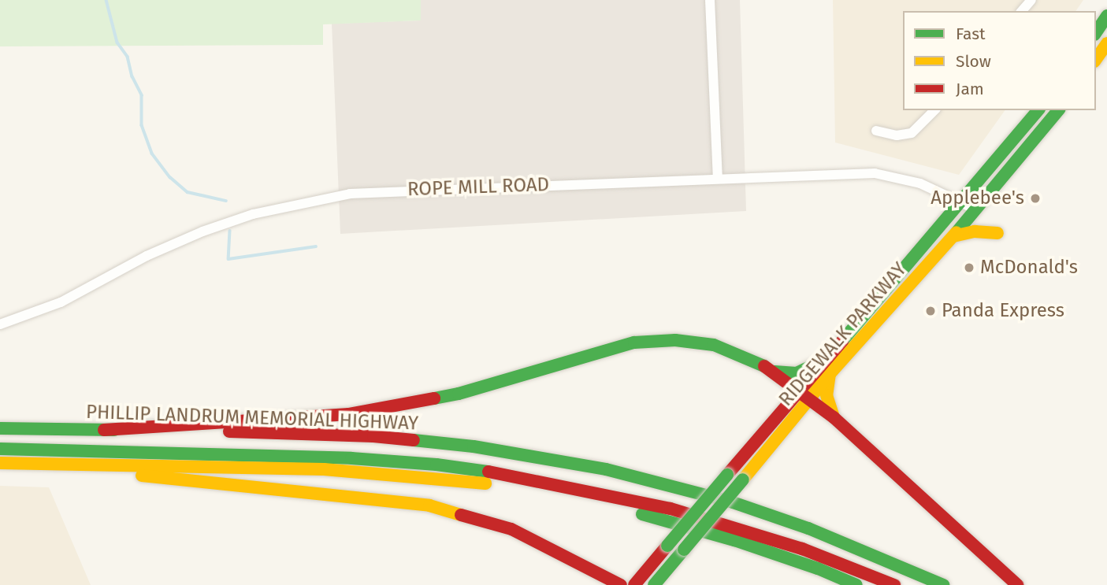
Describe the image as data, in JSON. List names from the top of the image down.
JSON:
{
  "streets": {
    "main road": ["RIDGEWALK PARKWAY", "PHILLIP LANDRUM MEMORIAL HIGHWAY"],
    "street": ["ROPE MILL ROAD"]
  },
  "crossings": [
    ["ROPE MILL ROAD", "RIDGEWALK PARKWAY"]
  ],
  "places": ["Applebee's", "McDonald's", "Panda Express"],
  "legend": ["Fast", "Slow", "Jam"]
}
